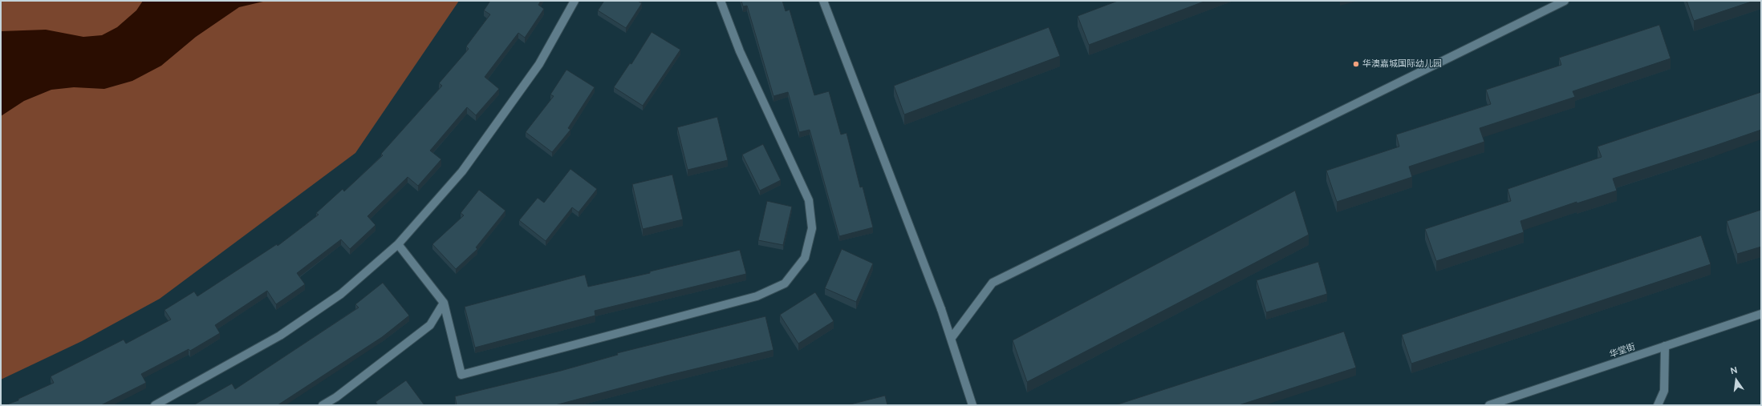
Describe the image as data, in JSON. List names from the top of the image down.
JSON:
{
  "streets": {
    "street": ["华堂街"]
  },
  "places": ["华澳嘉城国际幼儿园"],
  "north": "top"
}
